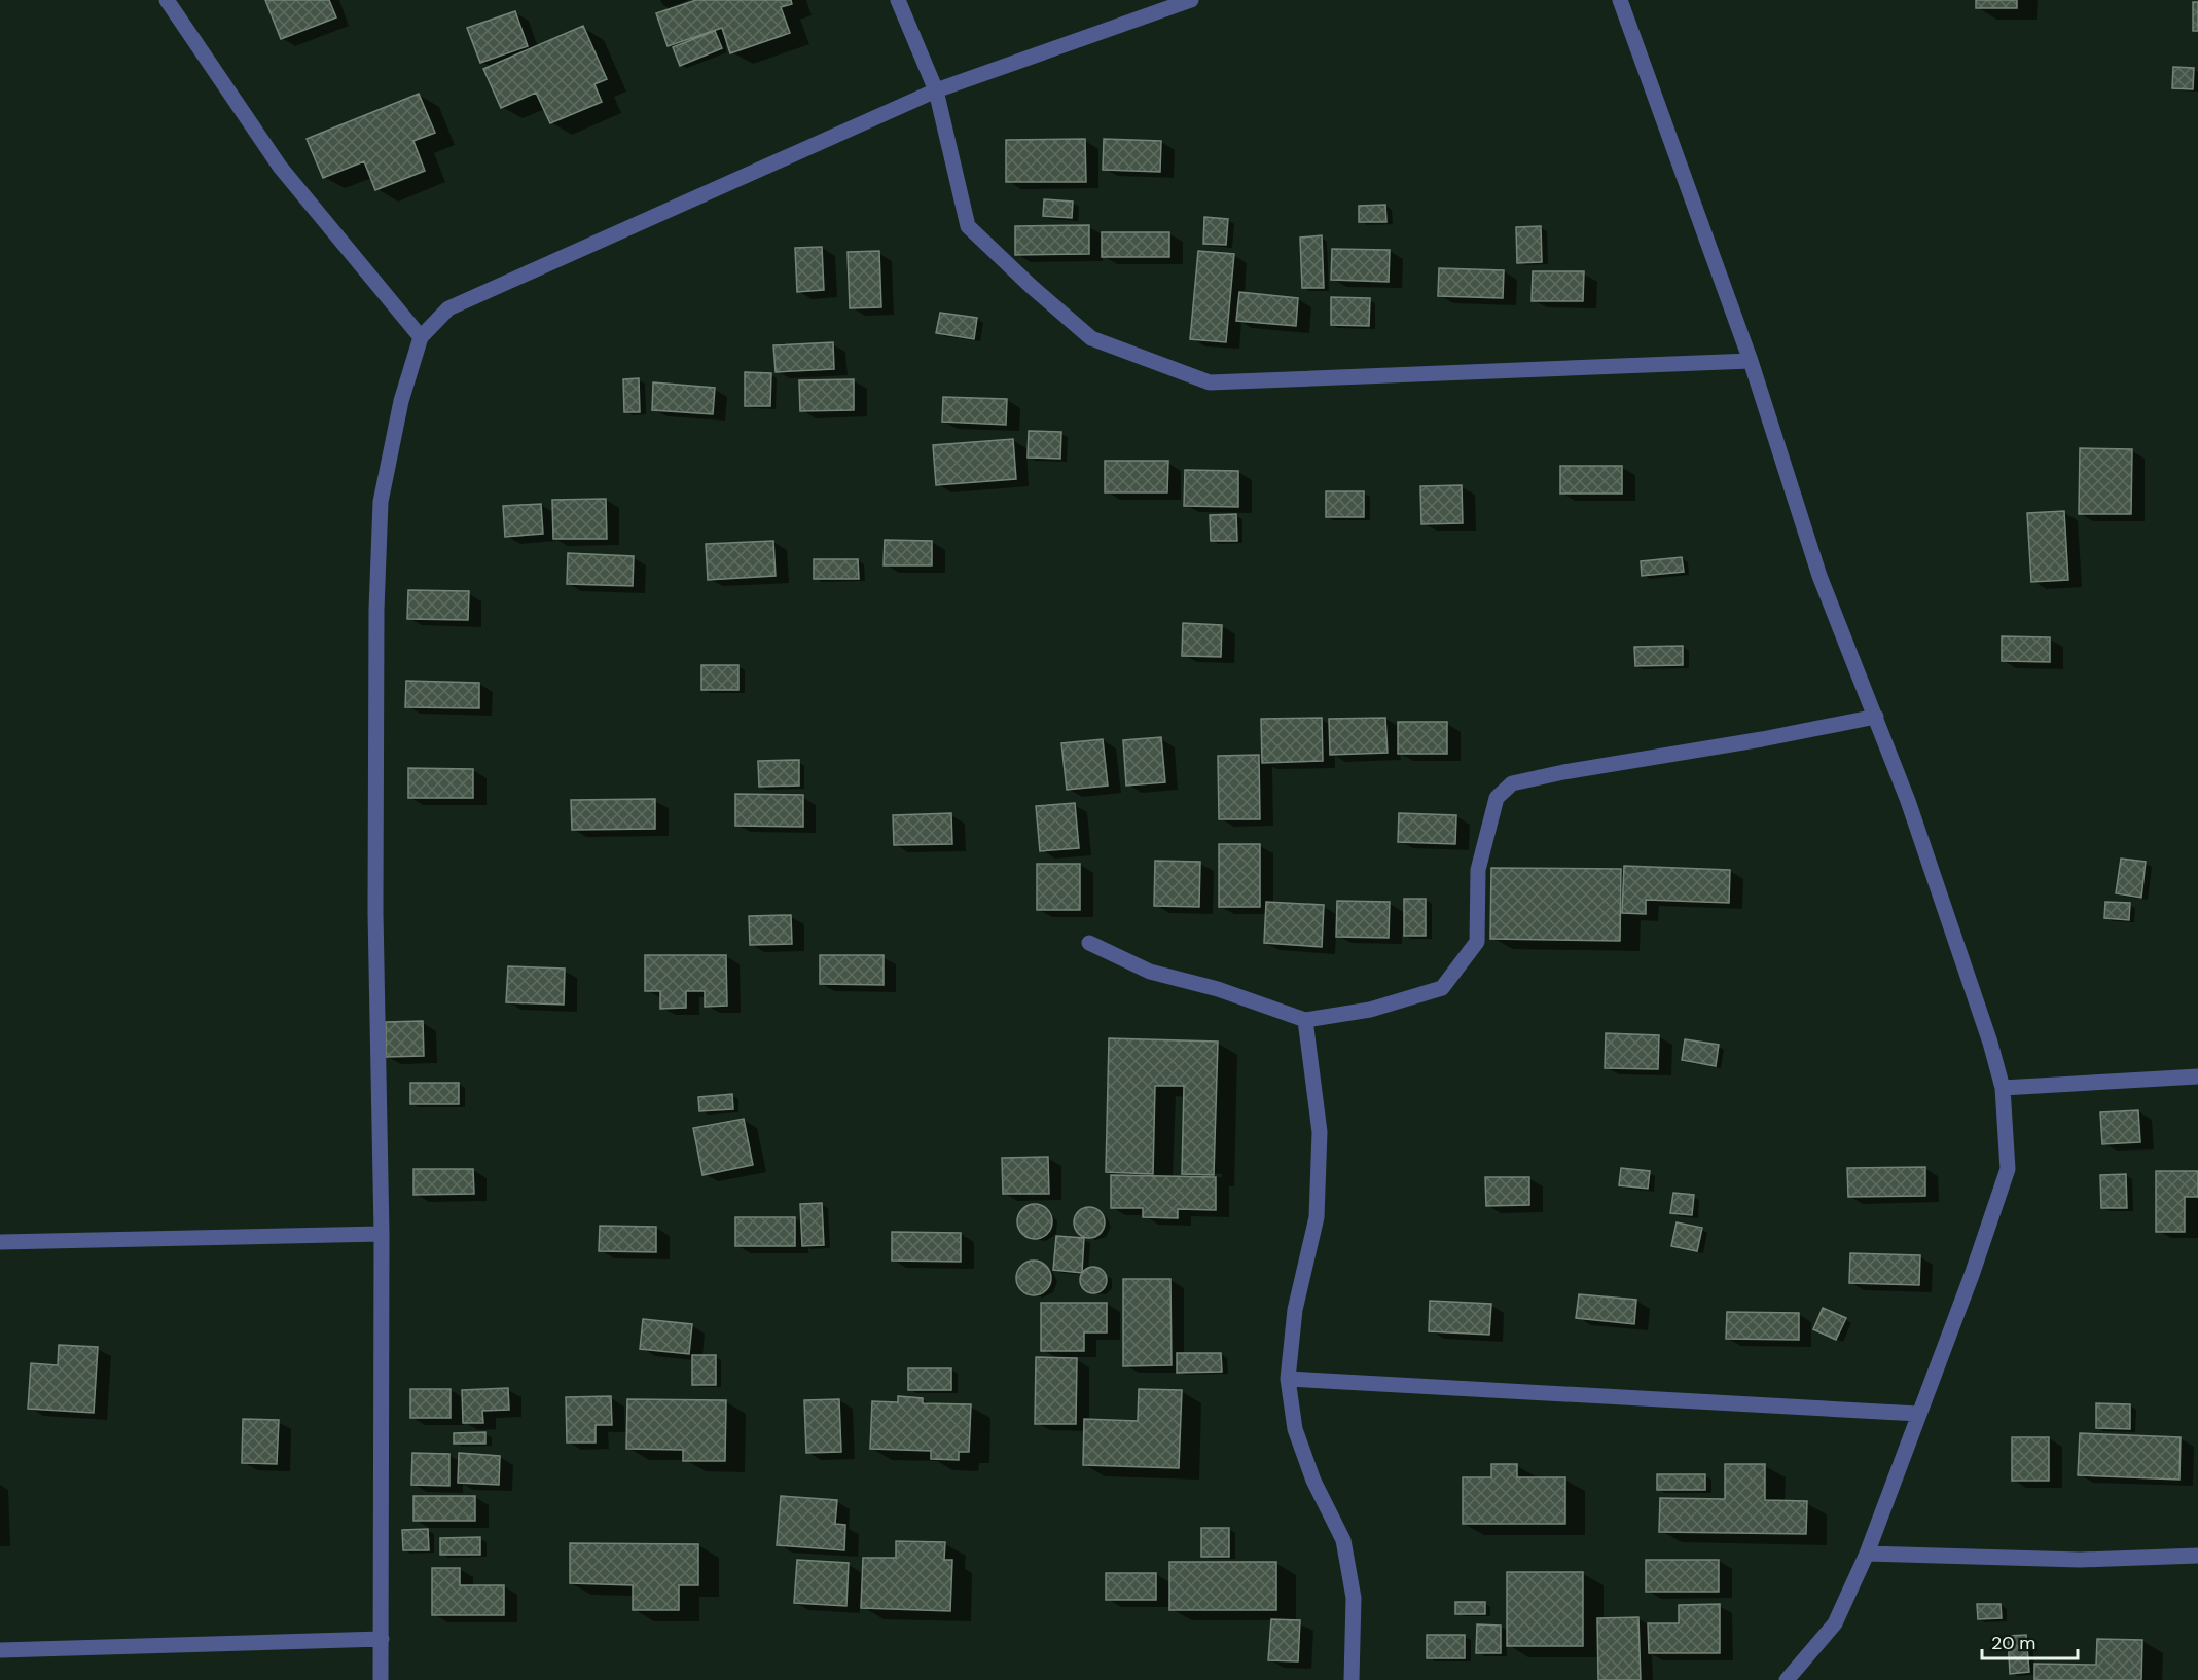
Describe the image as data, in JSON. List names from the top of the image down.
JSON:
{
  "scale_bar": "20 m"
}
